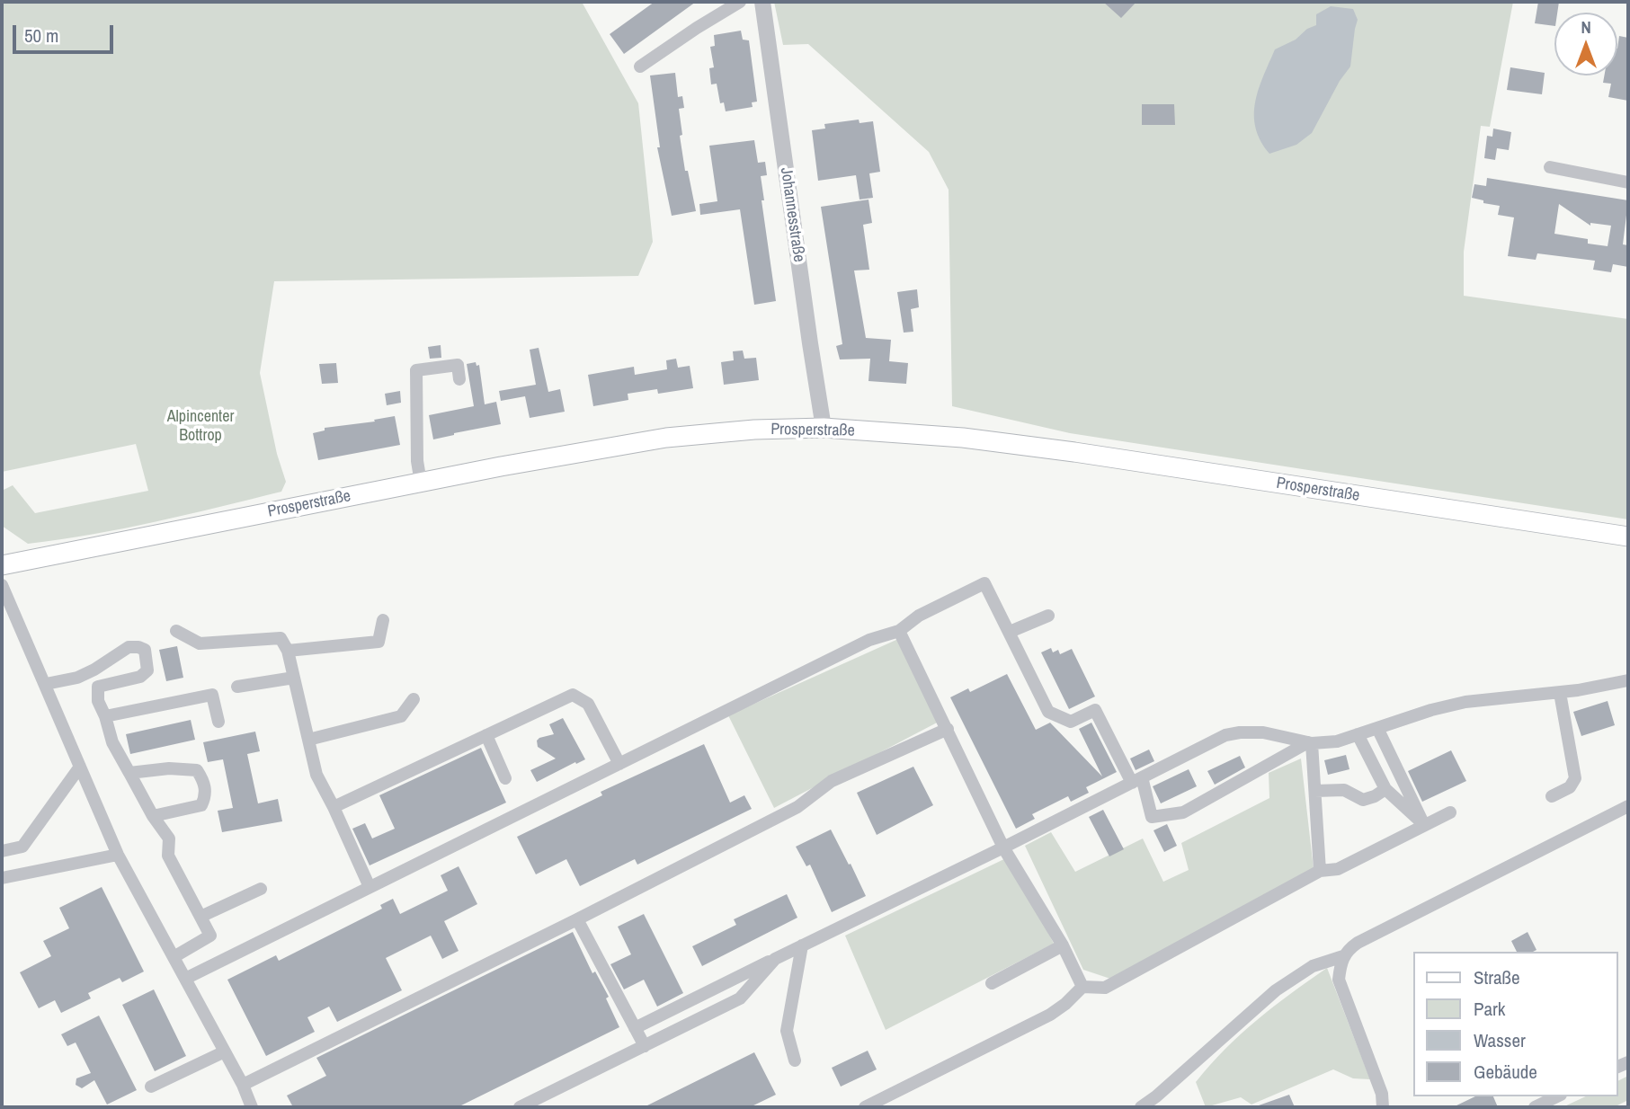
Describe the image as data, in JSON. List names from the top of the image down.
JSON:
{
  "streets": {
    "main road": ["Prosperstraße"],
    "street": ["Johannesstraße"]
  },
  "crossings": [
    ["Johannesstraße", "Prosperstraße"]
  ],
  "parks": ["Alpincenter Bottrop"],
  "legend": [
    "Straße",
    "Park",
    "Wasser",
    "Gebäude"
  ],
  "scale_bar": "50 m",
  "north": "top"
}
